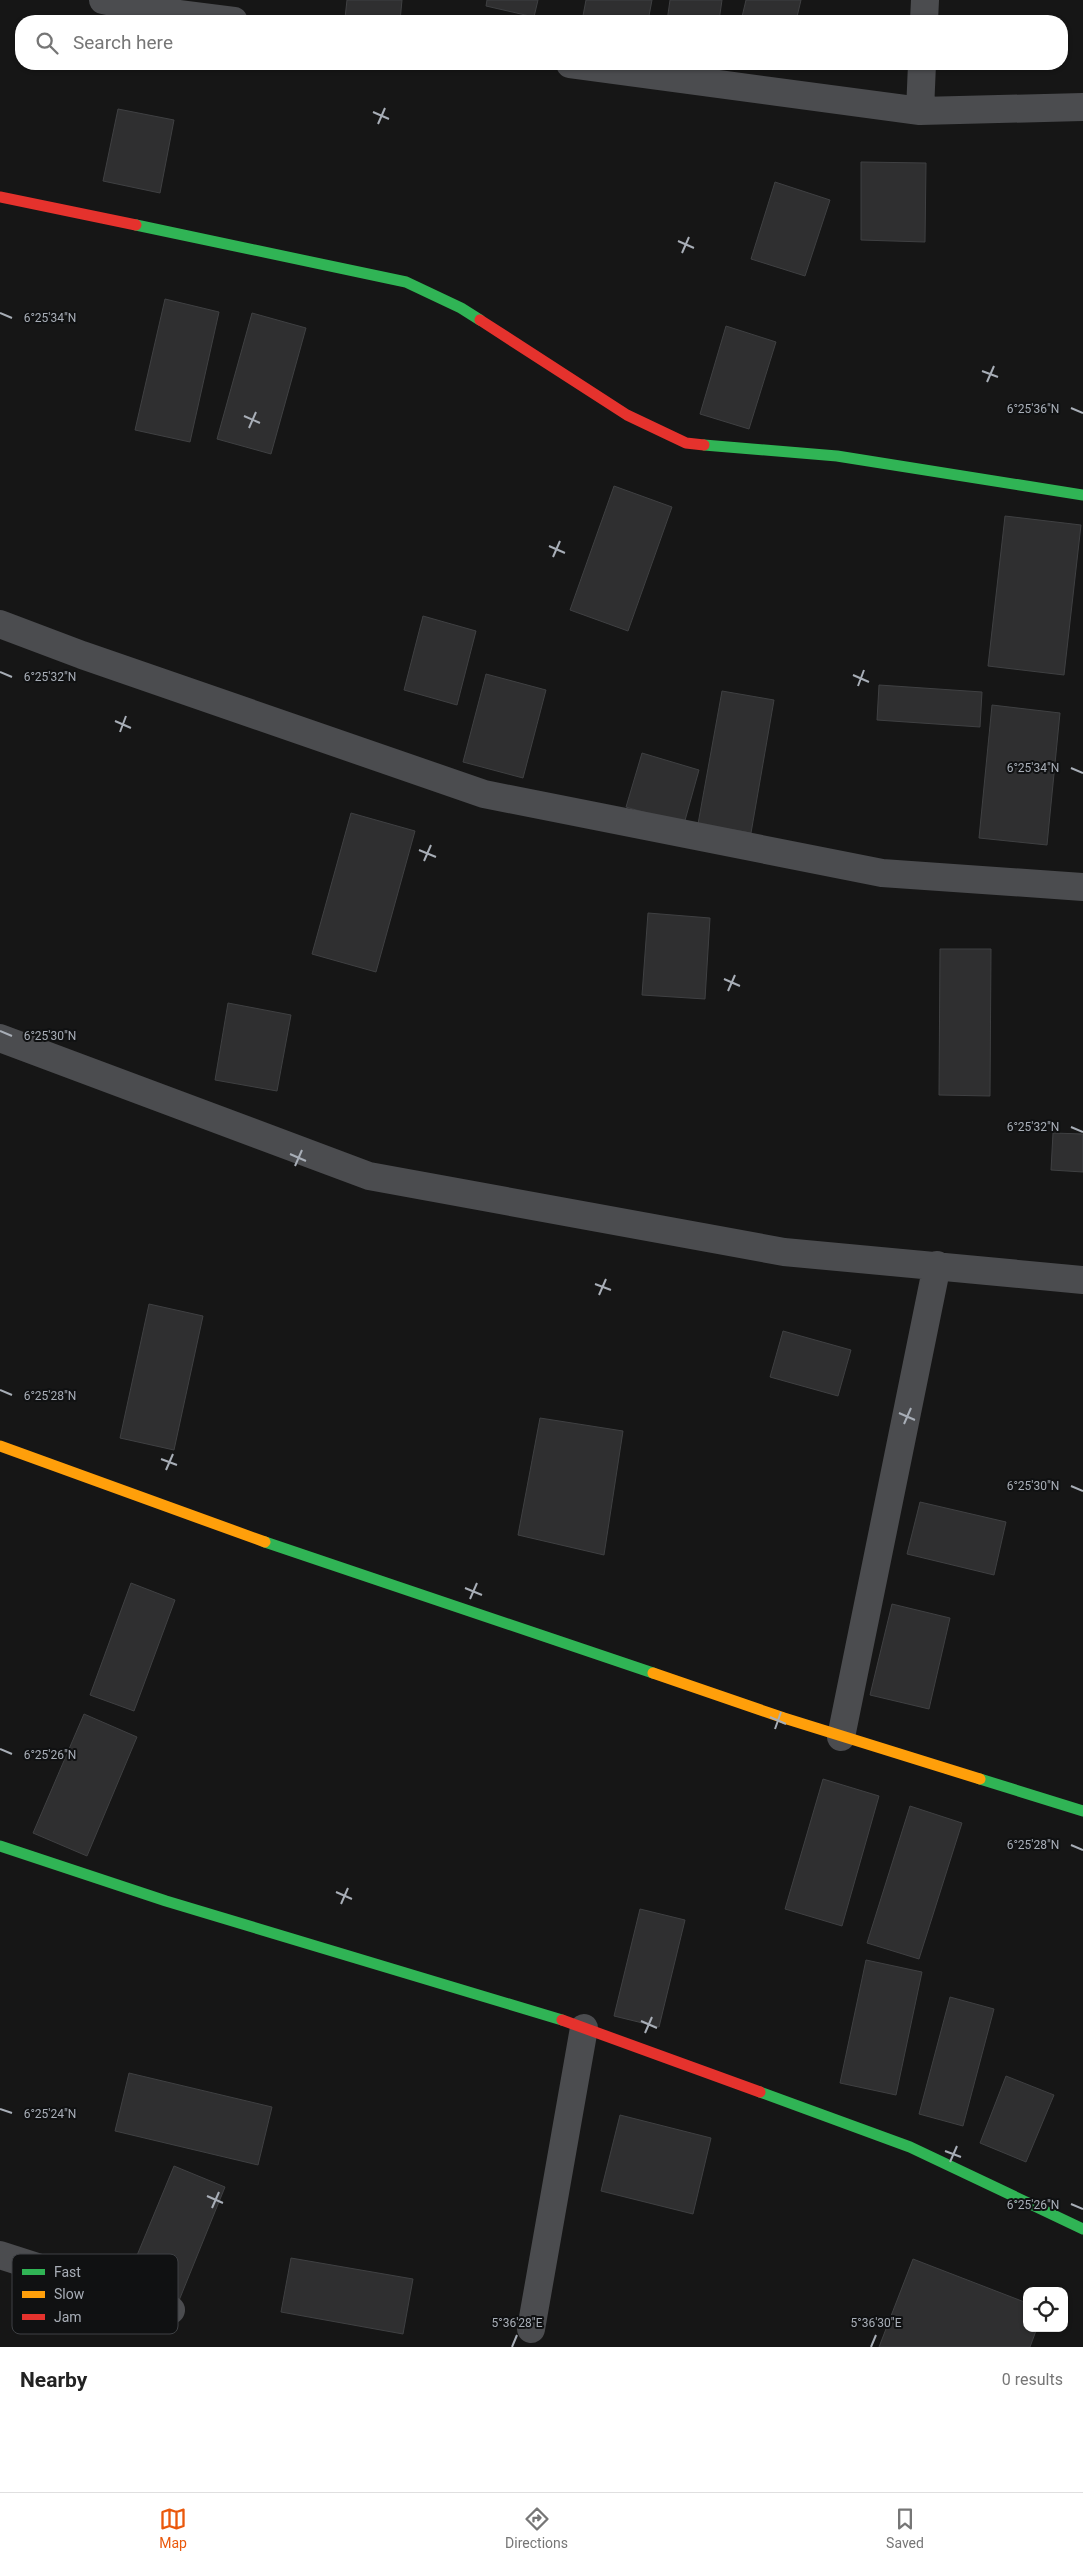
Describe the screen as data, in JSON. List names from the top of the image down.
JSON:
{
  "legend": ["Fast", "Slow", "Jam"],
  "page": {
    "search": "Search here",
    "heading": ["Nearby", "0 results"],
    "nav": ["Map", "Directions", "Saved"]
  },
  "coordinates": [
    "6°25'34\"N",
    "6°25'36\"N",
    "6°25'32\"N",
    "6°25'30\"N",
    "6°25'28\"N",
    "6°25'26\"N",
    "6°25'24\"N",
    "5°36'28\"E",
    "5°36'30\"E"
  ]
}
